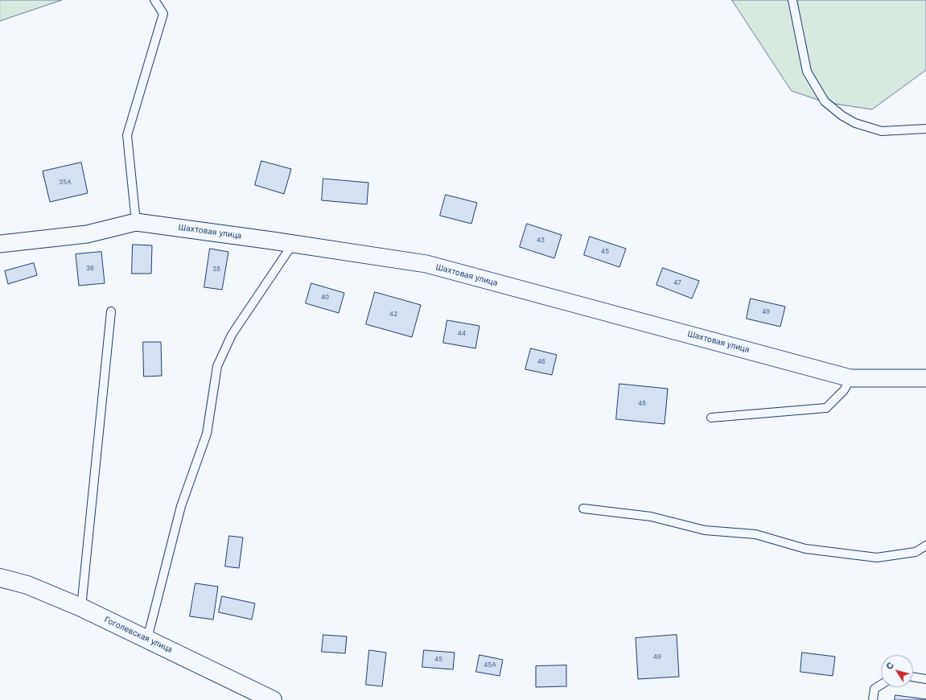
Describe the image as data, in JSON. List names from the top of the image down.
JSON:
{
  "streets": {
    "main road": ["Гоголевская улица"],
    "street": ["Шахтовая улица"]
  },
  "house_numbers": [
    "35А",
    "43",
    "45",
    "36",
    "38",
    "47",
    "40",
    "49",
    "42",
    "44",
    "46",
    "48",
    "49",
    "45",
    "45А"
  ],
  "north": "top left"
}
